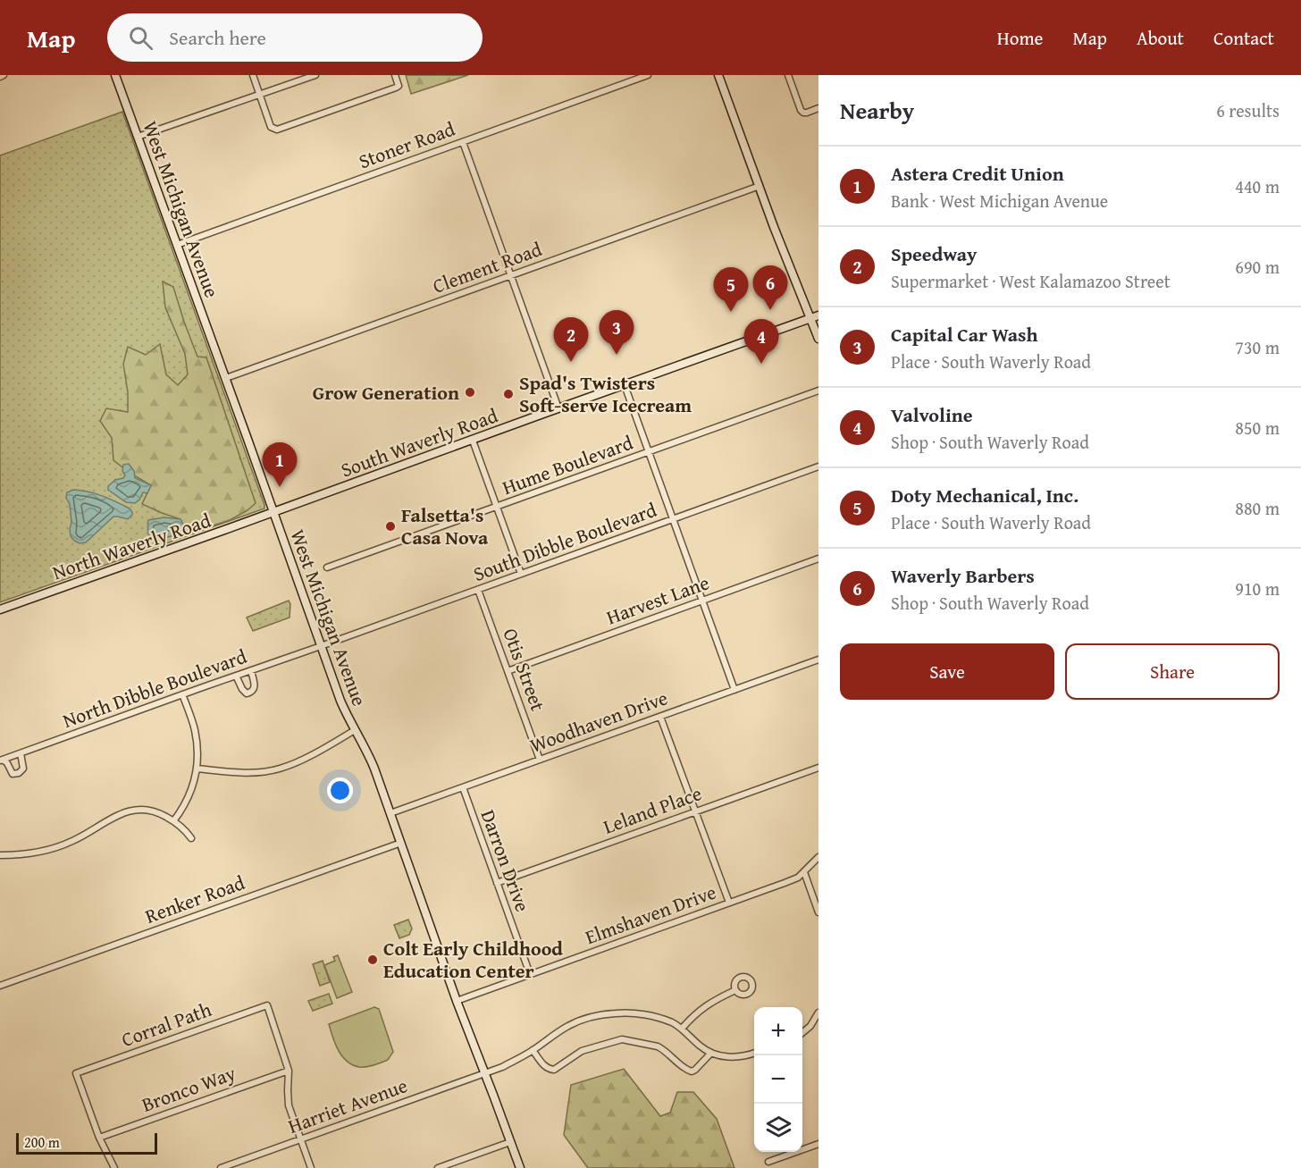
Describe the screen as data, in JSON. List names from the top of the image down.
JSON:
{
  "streets": {
    "street": [
      "Stoner Road",
      "West Michigan Avenue",
      "Clement Road",
      "South Waverly Road",
      "Hume Boulevard",
      "South Dibble Boulevard",
      "North Waverly Road",
      "Harvest Lane",
      "Otis Street",
      "North Dibble Boulevard",
      "Woodhaven Drive",
      "Leland Place",
      "Darron Drive",
      "Renker Road",
      "Elmshaven Drive",
      "Corral Path",
      "Bronco Way",
      "Harriet Avenue"
    ]
  },
  "crossings": [
    ["Stoner Road", "West Michigan Avenue"],
    ["West Michigan Avenue", "Clement Road"],
    ["West Michigan Avenue", "South Waverly Road"],
    ["West Michigan Avenue", "South Dibble Boulevard"],
    ["West Michigan Avenue", "North Waverly Road"],
    ["West Michigan Avenue", "North Dibble Boulevard"],
    ["West Michigan Avenue", "Woodhaven Drive"],
    ["West Michigan Avenue", "Renker Road"],
    ["West Michigan Avenue", "Elmshaven Drive"],
    ["West Michigan Avenue", "Harriet Avenue"],
    ["South Waverly Road", "North Waverly Road"],
    ["South Dibble Boulevard", "Otis Street"],
    ["South Dibble Boulevard", "North Dibble Boulevard"],
    ["Harvest Lane", "Otis Street"],
    ["Otis Street", "Woodhaven Drive"],
    ["Woodhaven Drive", "Darron Drive"],
    ["Leland Place", "Darron Drive"],
    ["Darron Drive", "Elmshaven Drive"],
    ["Corral Path", "Bronco Way"]
  ],
  "places": [
    "Grow Generation",
    "Spad's Twisters Soft-serve Icecream",
    "Falsetta's Casa Nova",
    "Colt Early Childhood Education Center"
  ],
  "scale_bar": "200 m",
  "page": {
    "header": "Map",
    "search": "Search here",
    "nav": [
      "Home",
      "Map",
      "About",
      "Contact"
    ],
    "heading": ["Nearby", "6 results"],
    "list": [
      {
        "mark": "1",
        "name": "Astera Credit Union",
        "note": "Bank · West Michigan Avenue",
        "value": "440 m"
      },
      {
        "mark": "2",
        "name": "Speedway",
        "note": "Supermarket · West Kalamazoo Street",
        "value": "690 m"
      },
      {
        "mark": "3",
        "name": "Capital Car Wash",
        "note": "Place · South Waverly Road",
        "value": "730 m"
      },
      {
        "mark": "4",
        "name": "Valvoline",
        "note": "Shop · South Waverly Road",
        "value": "850 m"
      },
      {
        "mark": "5",
        "name": "Doty Mechanical, Inc.",
        "note": "Place · South Waverly Road",
        "value": "880 m"
      },
      {
        "mark": "6",
        "name": "Waverly Barbers",
        "note": "Shop · South Waverly Road",
        "value": "910 m"
      }
    ],
    "pins": [
      "6",
      "5",
      "3",
      "2",
      "4",
      "1"
    ],
    "buttons": ["Save", "Share"],
    "map_buttons": ["+", "−"],
    "scale": "200 m"
  }
}
